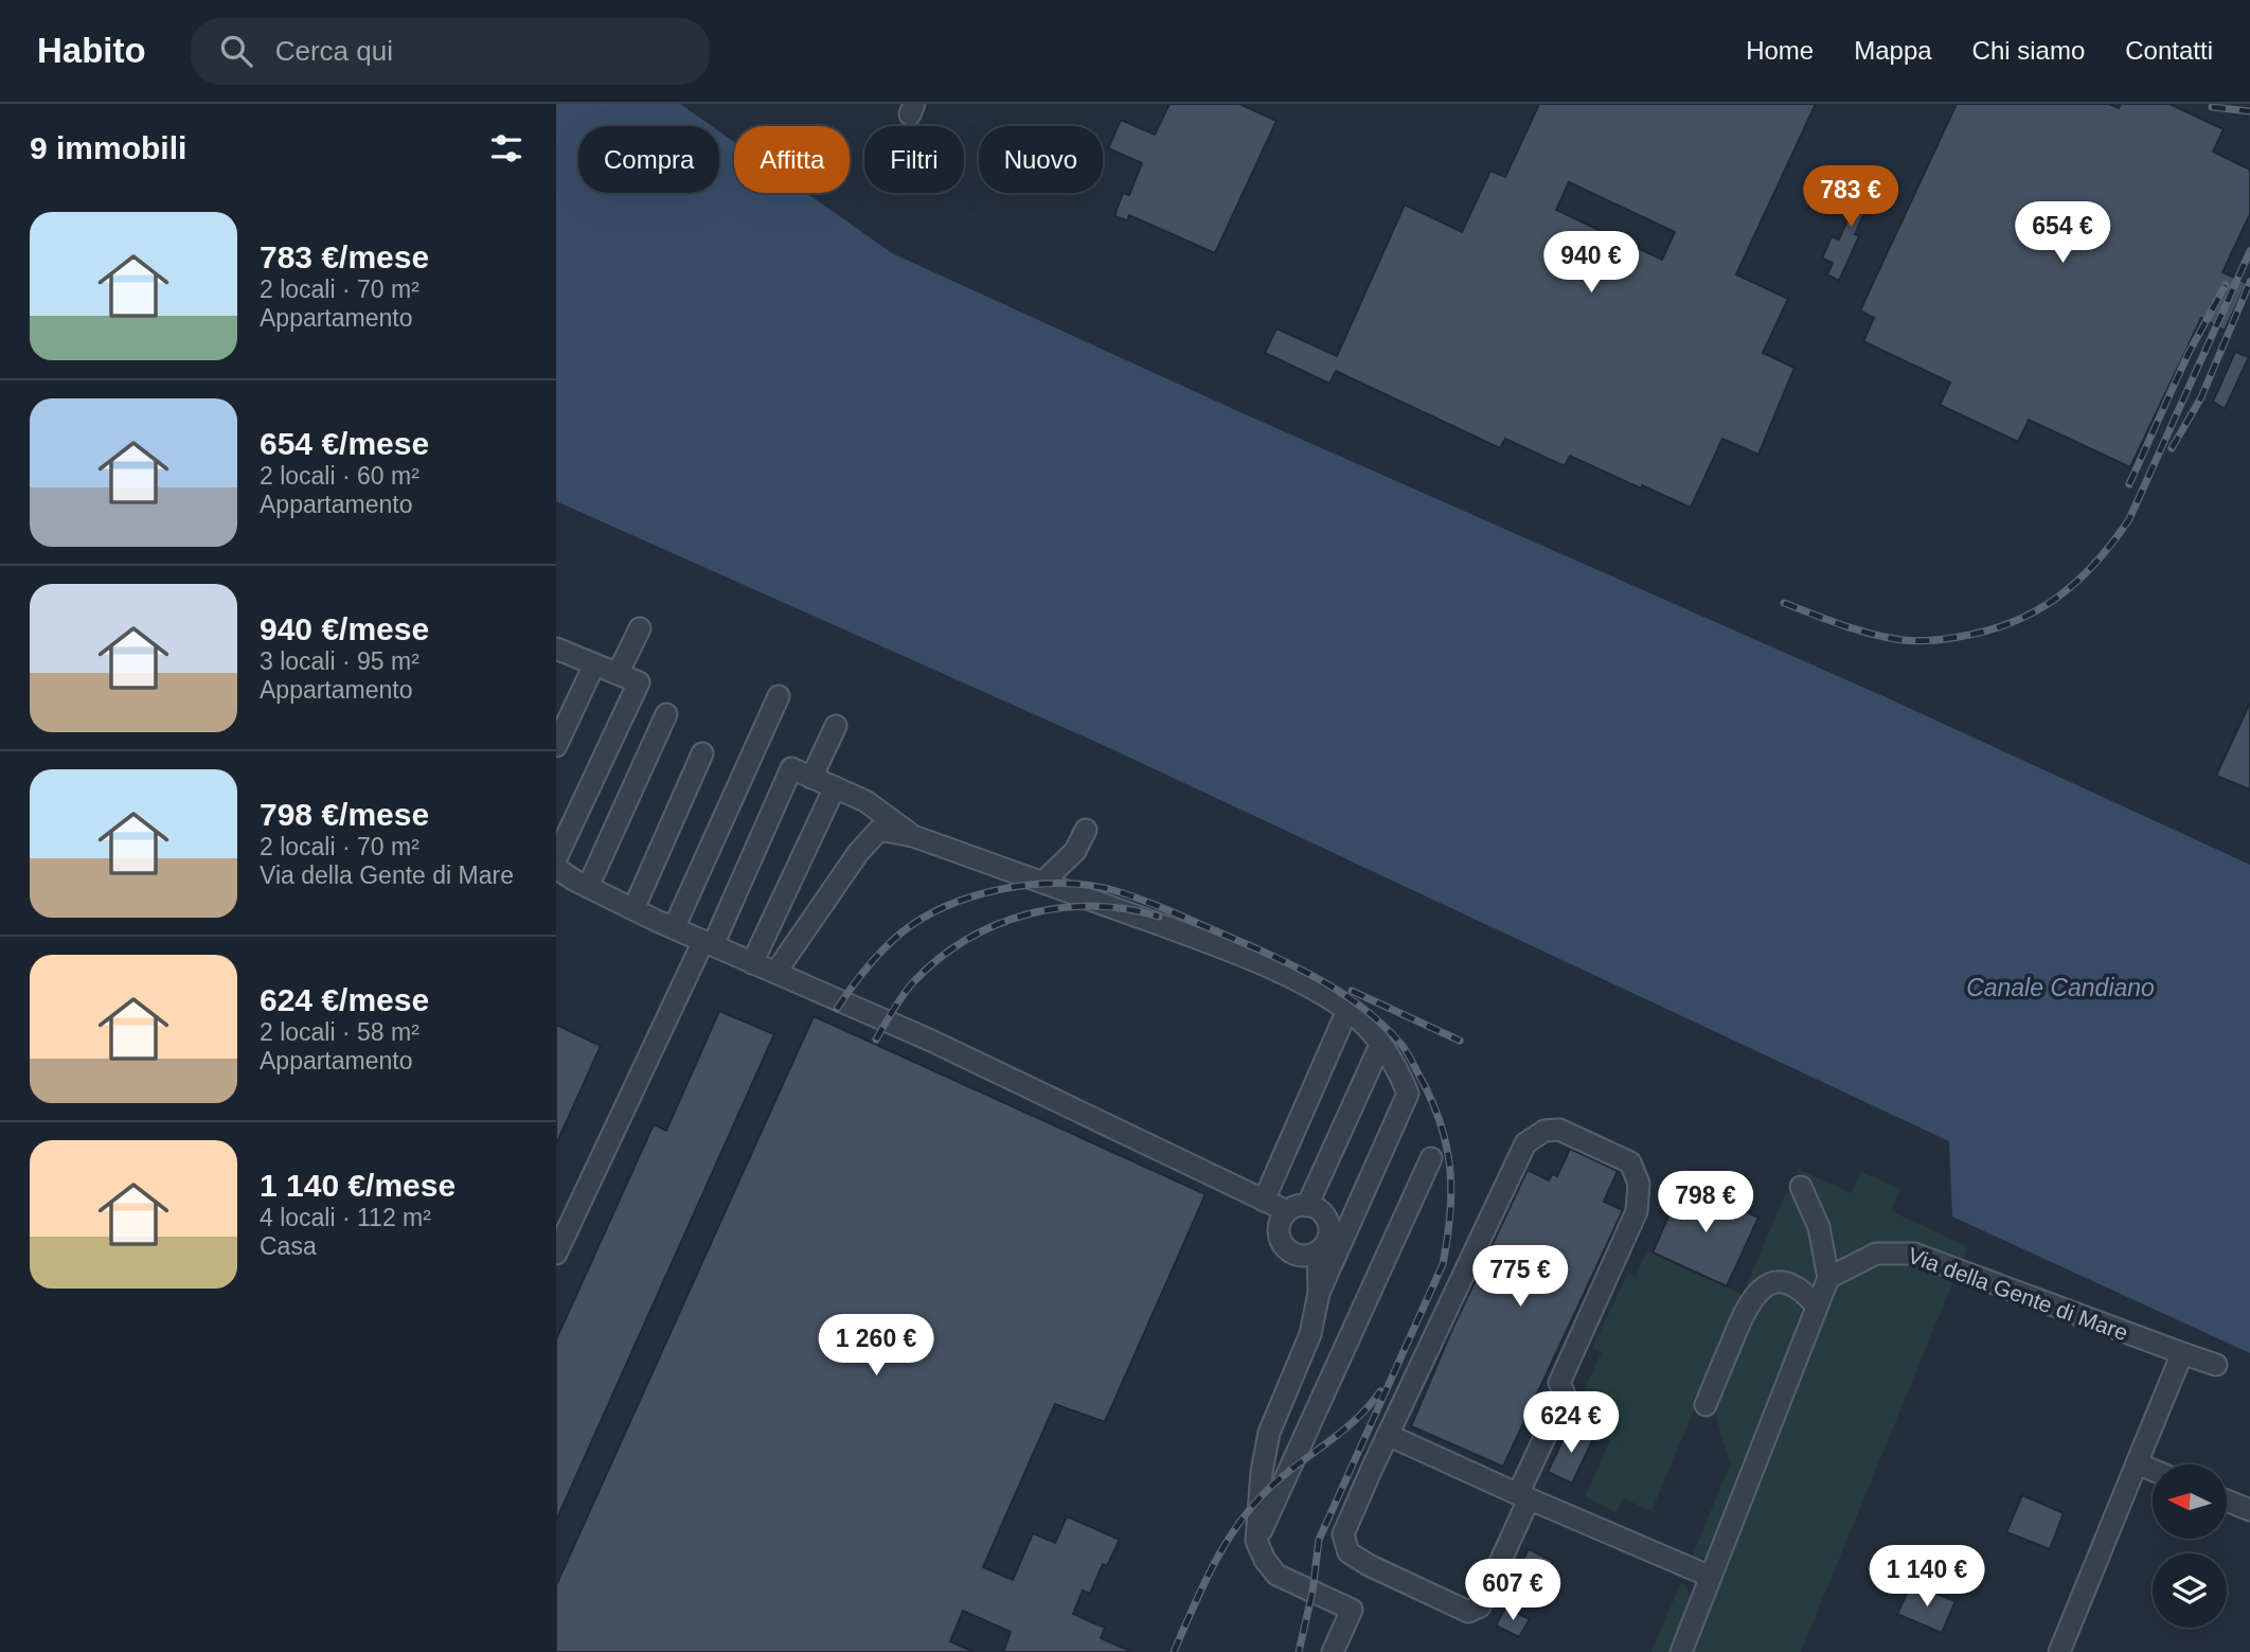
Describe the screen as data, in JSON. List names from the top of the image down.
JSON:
{
  "streets": {
    "street": ["Via della Gente di Mare"]
  },
  "water": ["Canale Candiano"],
  "north": "left",
  "page": {
    "header": "Habito",
    "search": "Cerca qui",
    "nav": [
      "Home",
      "Mappa",
      "Chi siamo",
      "Contatti"
    ],
    "heading": "9 immobili",
    "chip": [
      "Compra",
      "Affitta",
      "Filtri",
      "Nuovo"
    ],
    "price": [
      "783 €",
      "654 €",
      "940 €",
      "798 €",
      "775 €",
      "1 260 €",
      "624 €",
      "1 140 €",
      "607 €"
    ],
    "list": [
      {
        "name": "783 €/mese",
        "note": "2 locali · 70 m² · Appartamento"
      },
      {
        "name": "654 €/mese",
        "note": "2 locali · 60 m² · Appartamento"
      },
      {
        "name": "940 €/mese",
        "note": "3 locali · 95 m² · Appartamento"
      },
      {
        "name": "798 €/mese",
        "note": "2 locali · 70 m² · Via della Gente di Mare"
      },
      {
        "name": "624 €/mese",
        "note": "2 locali · 58 m² · Appartamento"
      },
      {
        "name": "1 140 €/mese",
        "note": "4 locali · 112 m² · Casa"
      }
    ]
  }
}
